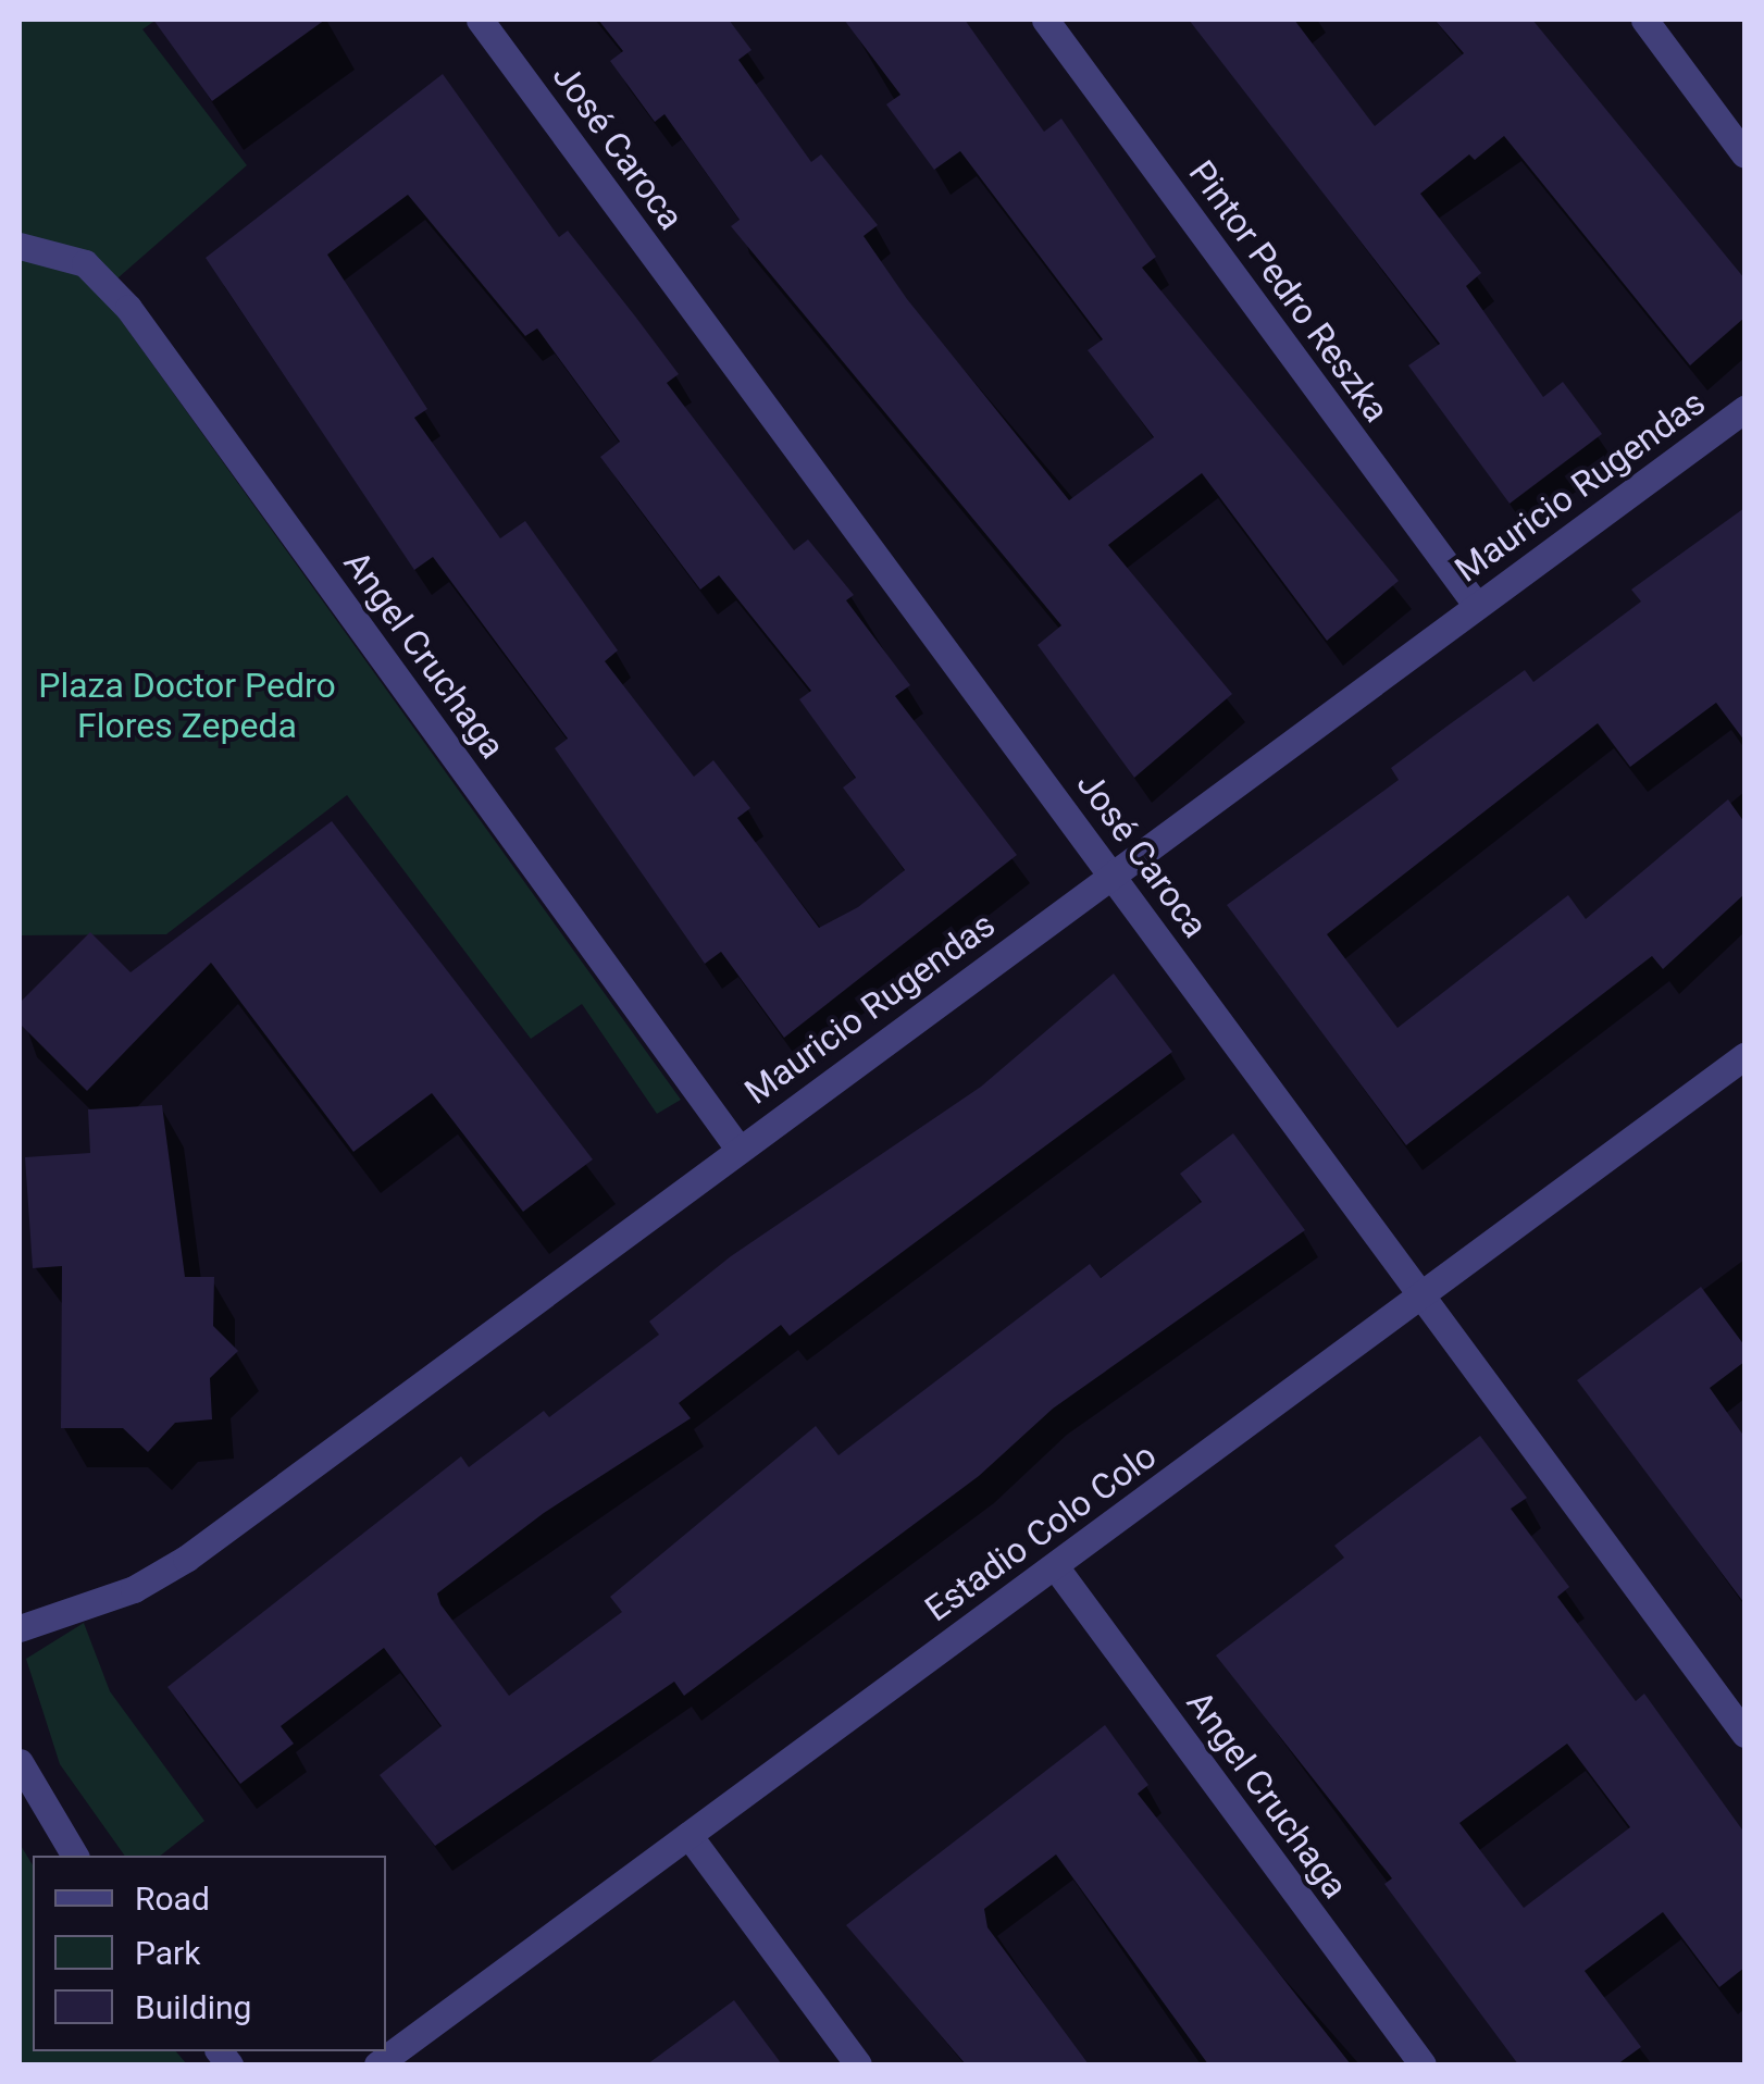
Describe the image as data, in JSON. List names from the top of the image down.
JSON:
{
  "streets": {
    "street": [
      "José Caroca",
      "Pintor Pedro Reszka",
      "Mauricio Rugendas",
      "Angel Cruchaga",
      "Estadio Colo Colo"
    ]
  },
  "crossings": [
    ["José Caroca", "Mauricio Rugendas"],
    ["José Caroca", "Estadio Colo Colo"],
    ["Pintor Pedro Reszka", "Mauricio Rugendas"],
    ["Mauricio Rugendas", "Angel Cruchaga"],
    ["Angel Cruchaga", "Estadio Colo Colo"]
  ],
  "parks": ["Plaza Doctor Pedro Flores Zepeda"],
  "legend": ["Road", "Park", "Building"]
}
